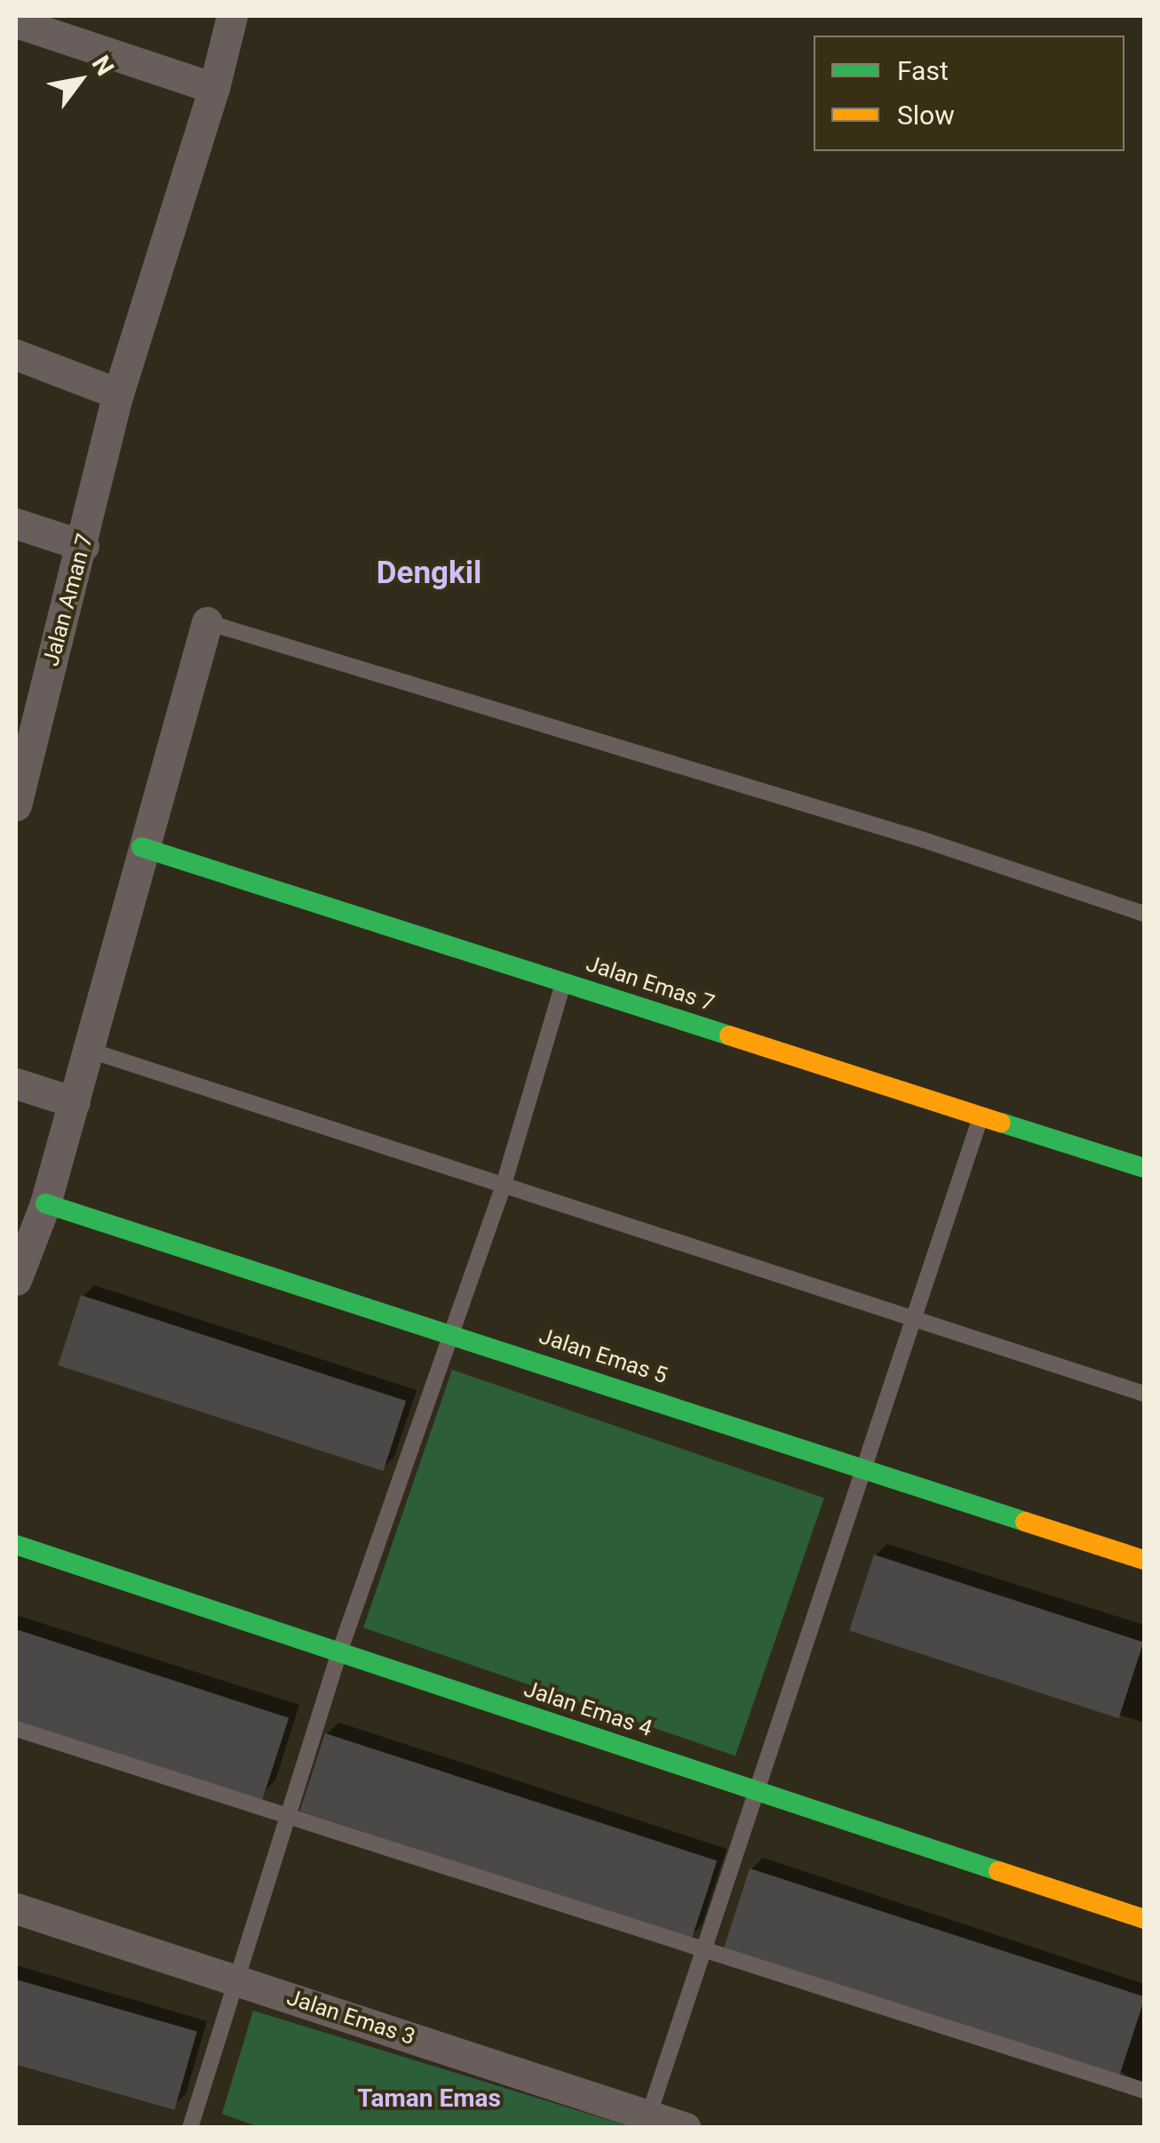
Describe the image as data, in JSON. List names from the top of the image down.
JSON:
{
  "streets": {
    "street": [
      "Jalan Aman 7",
      "Jalan Emas 7",
      "Jalan Emas 5",
      "Jalan Emas 4",
      "Jalan Emas 3"
    ]
  },
  "districts": ["Dengkil", "Taman Emas"],
  "legend": ["Fast", "Slow"],
  "north": "top right"
}
